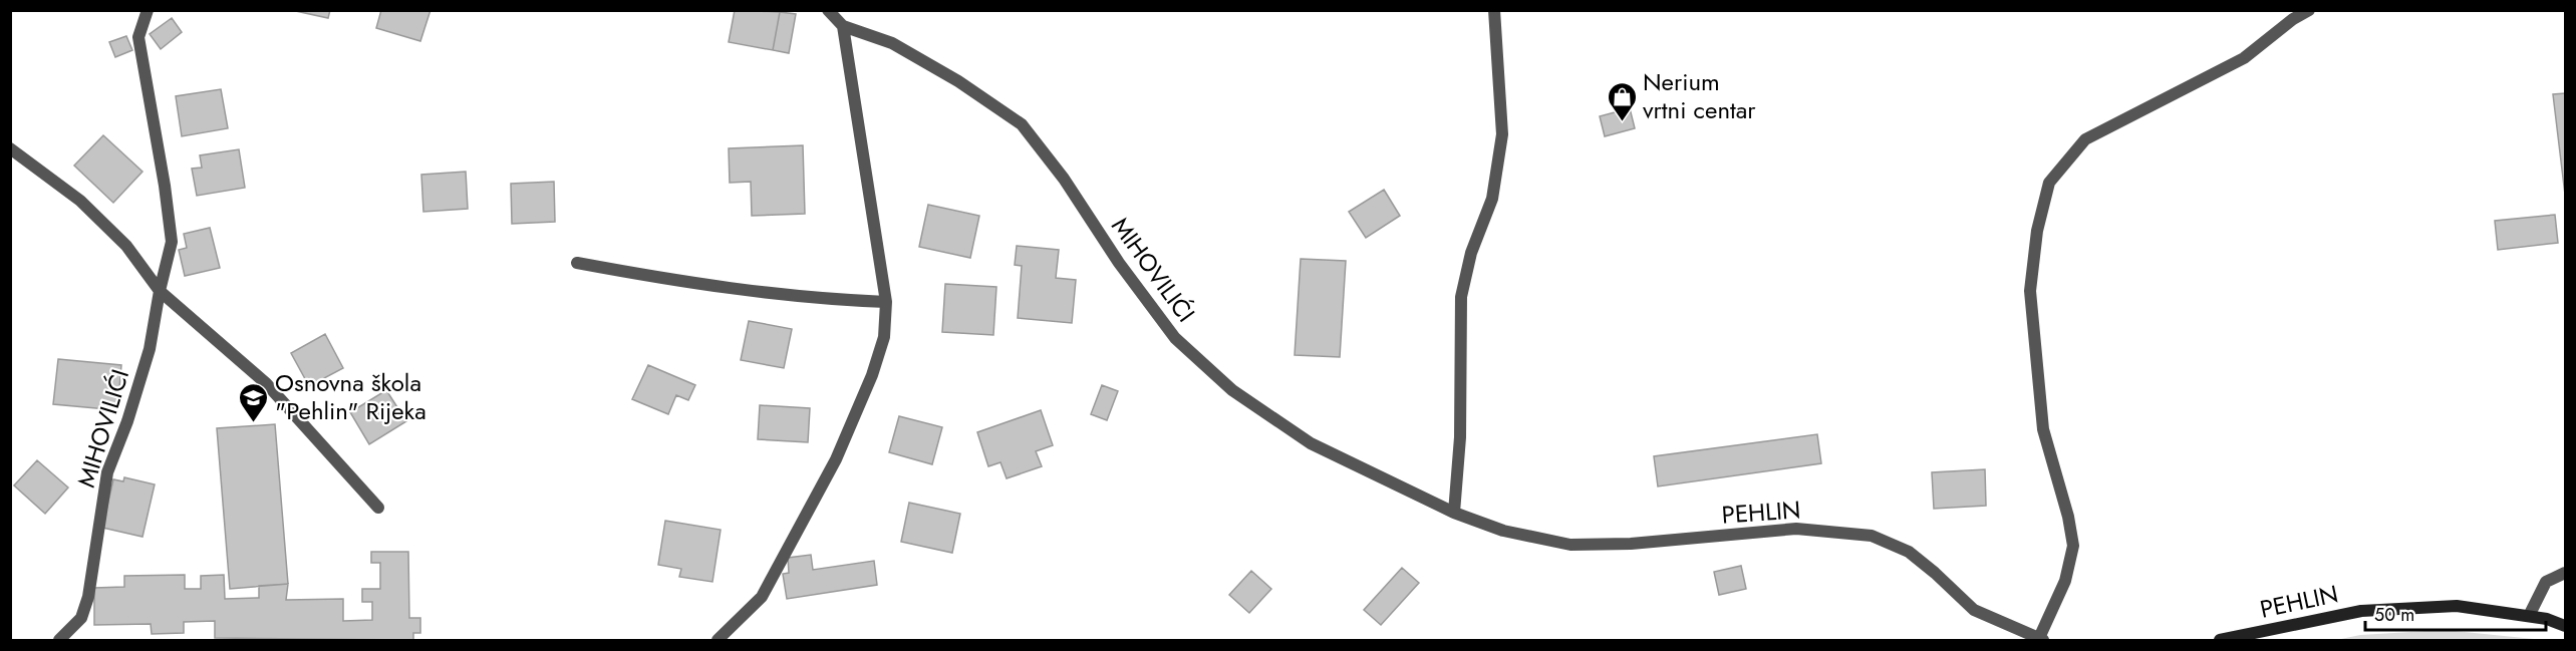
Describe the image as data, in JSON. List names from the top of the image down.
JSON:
{
  "streets": {
    "main road": ["PEHLIN"],
    "street": ["MIHOVILIĆI"]
  },
  "crossings": [
    ["MIHOVILIĆI", "PEHLIN"]
  ],
  "places": {
    "shop": ["Nerium vrtni centar"],
    "school or university": ["Osnovna škola \"Pehlin\" Rijeka"]
  },
  "scale_bar": "50 m"
}
